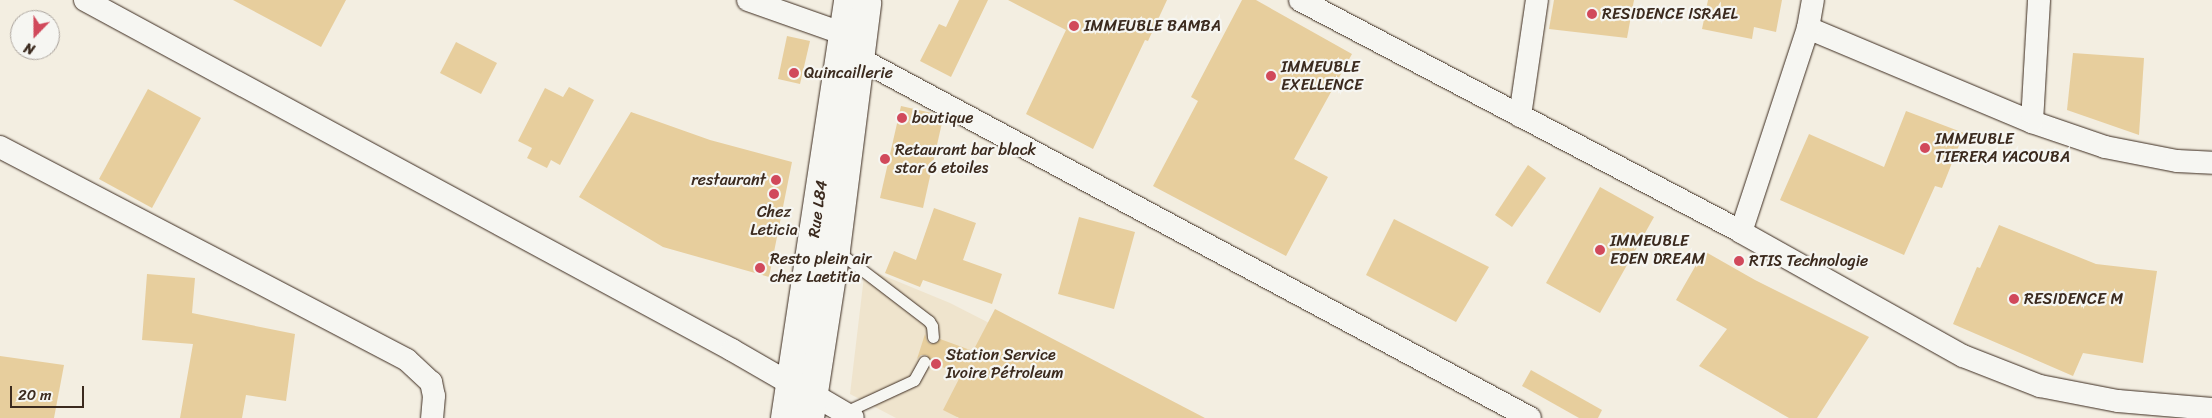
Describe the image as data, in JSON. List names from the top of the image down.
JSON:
{
  "streets": {
    "street": ["Rue L84"]
  },
  "places": [
    "RESIDENCE ISRAEL",
    "IMMEUBLE BAMBA",
    "Quincaillerie",
    "IMMEUBLE EXELLENCE",
    "boutique",
    "IMMEUBLE TIERERA YACOUBA",
    "Retaurant bar black star 6 etoiles",
    "restaurant",
    "Chez Leticia",
    "IMMEUBLE EDEN DREAM",
    "RTIS Technologie",
    "Resto plein air chez Laetitia",
    "RESIDENCE M",
    "Station Service Ivoire Pétroleum"
  ],
  "scale_bar": "20 m",
  "north": "bottom"
}
